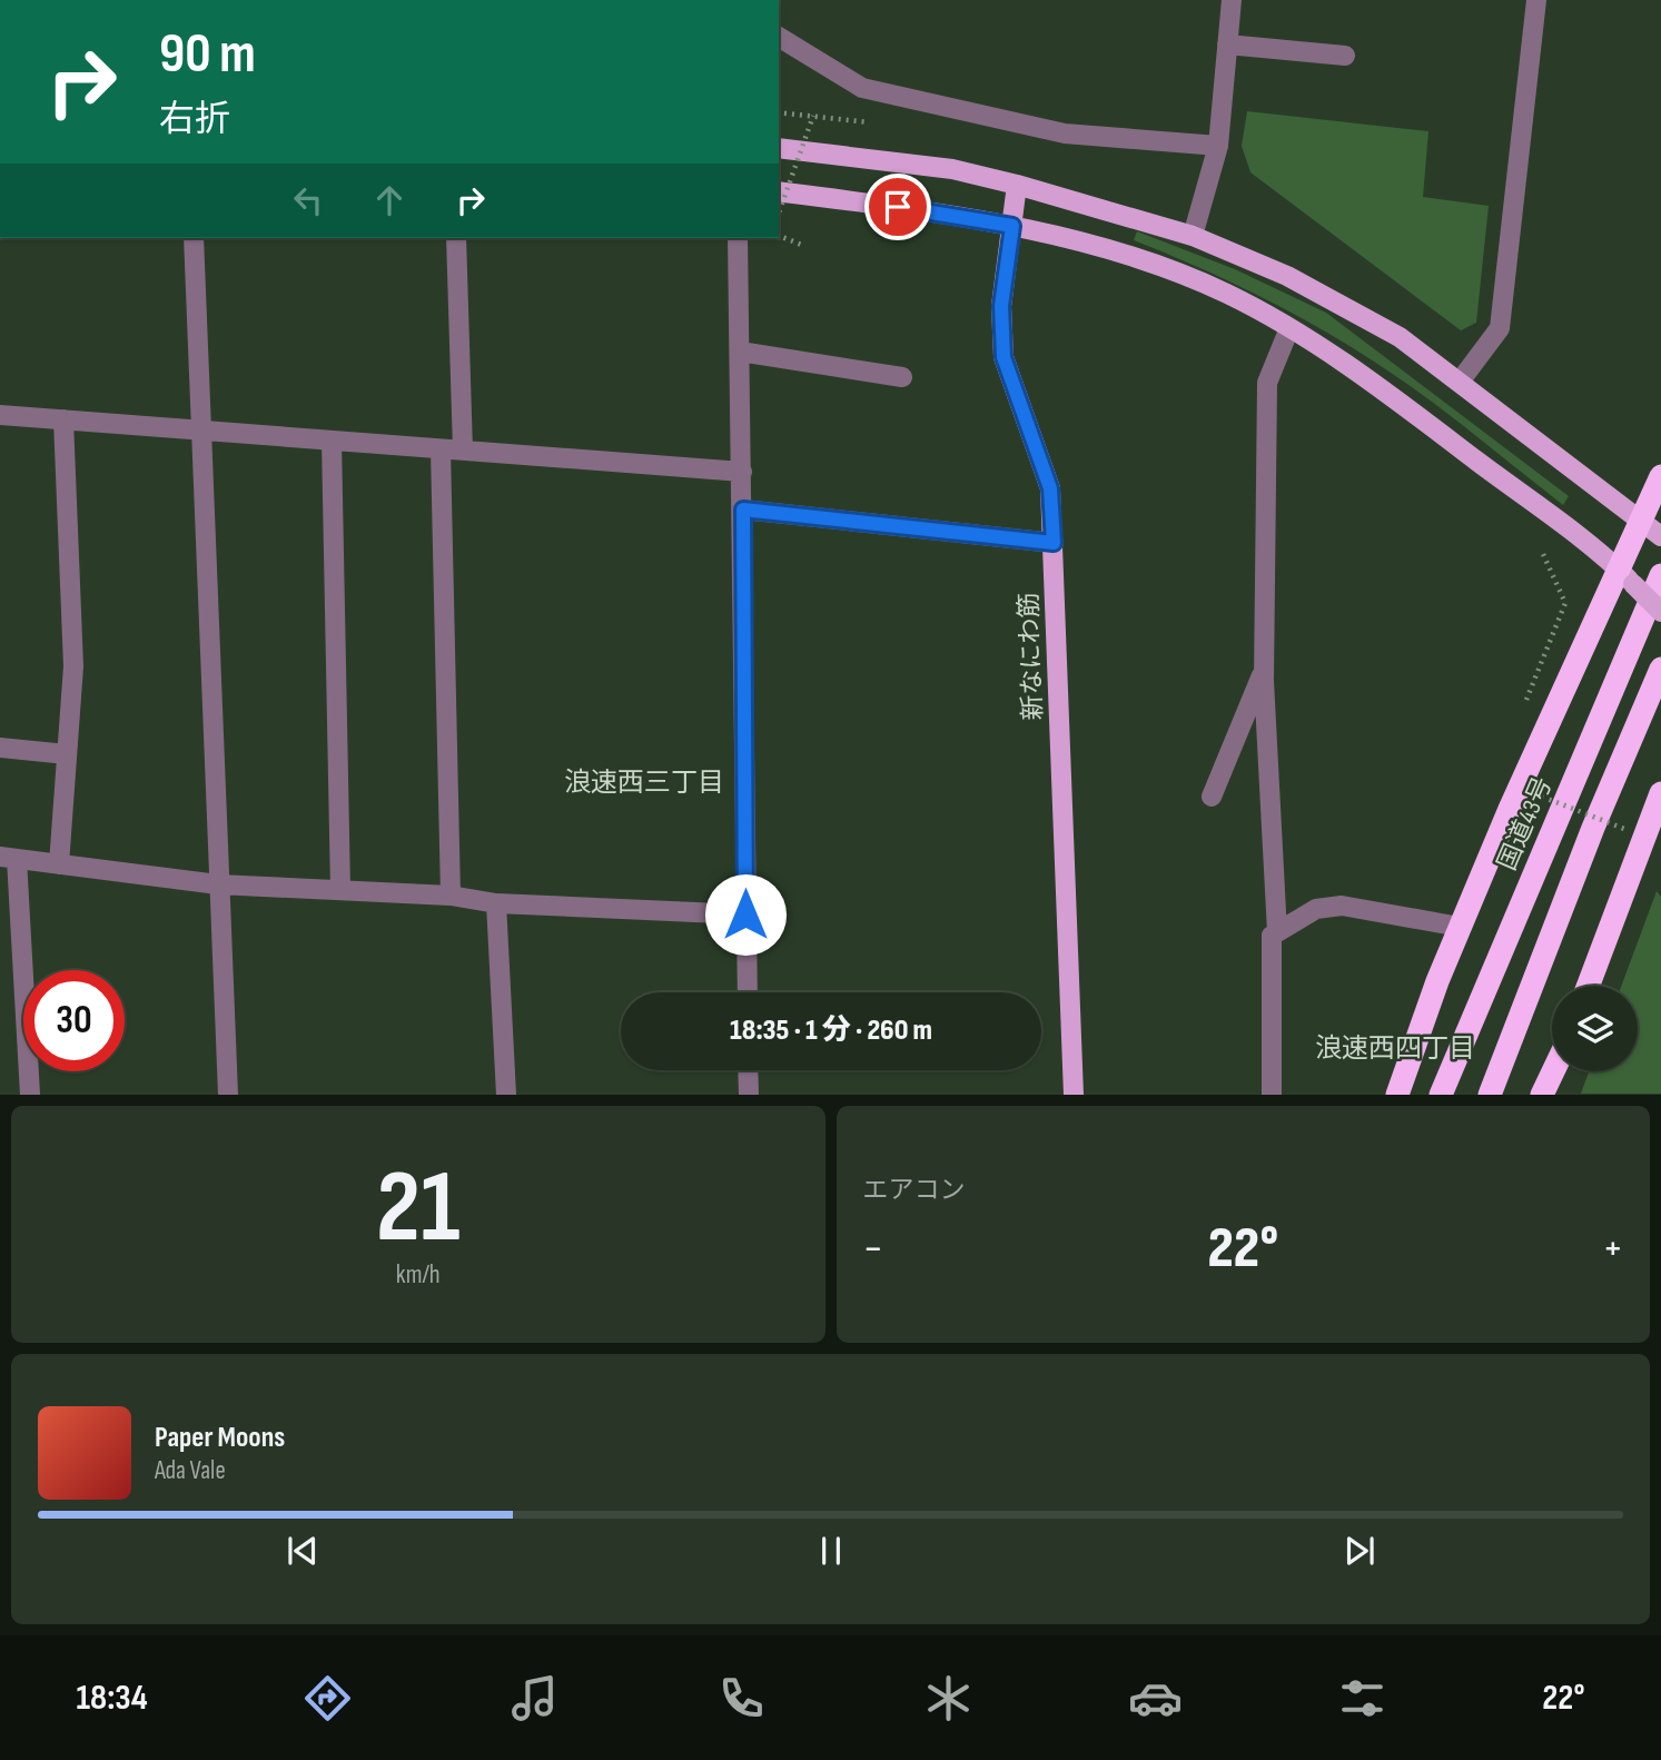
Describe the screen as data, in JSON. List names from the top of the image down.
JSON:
{
  "streets": {
    "highway": ["国道43号"],
    "main road": ["新なにわ筋"]
  },
  "districts": ["浪速西三丁目", "浪速西四丁目"],
  "page": {
    "turn": ["90 m", "右折"],
    "limit": "30",
    "trip": "18:35 · 1 分 · 260 m",
    "tile": [
      ["21", "km/h"],
      "エアコン"
    ],
    "heat": ["−", "22°", "+"],
    "song": ["Paper Moons", "Ada Vale"],
    "tabs": ["18:34", "22°"]
  }
}
